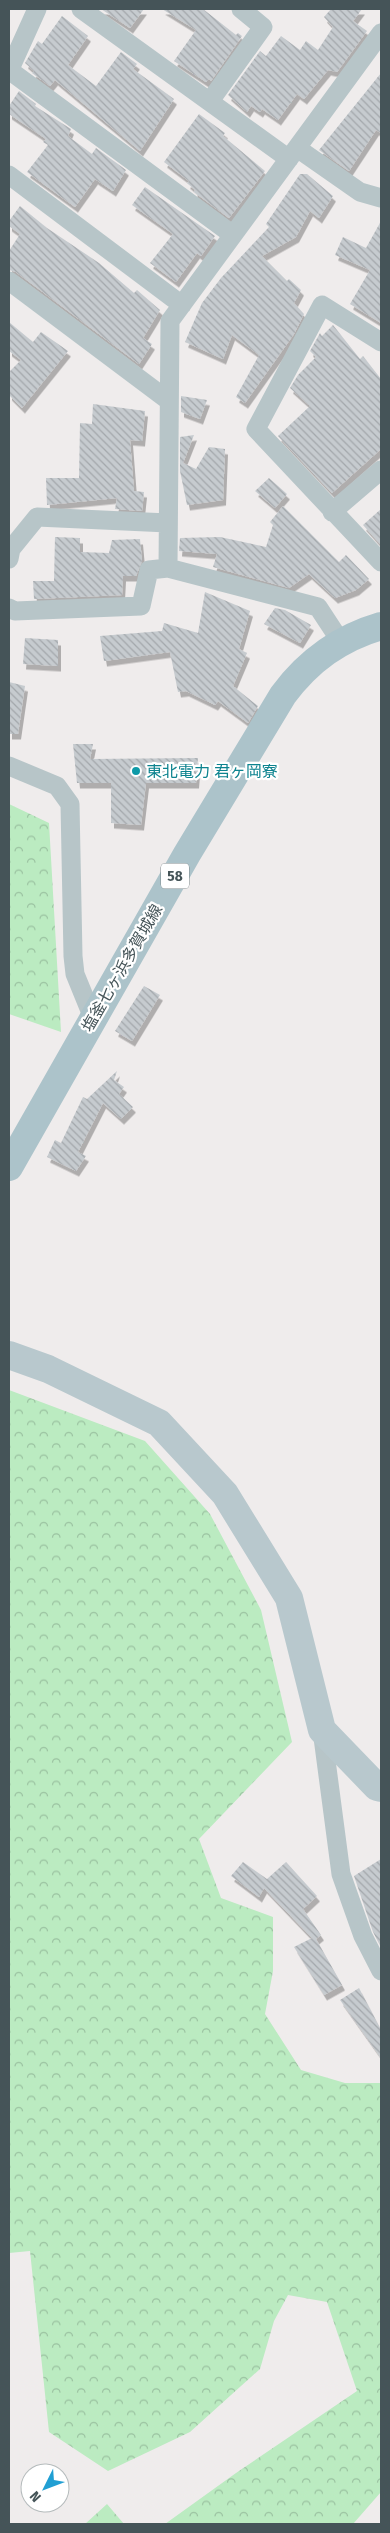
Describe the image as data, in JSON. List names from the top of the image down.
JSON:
{
  "streets": {
    "main road": ["58", "塩釜七ヶ浜多賀城線"]
  },
  "places": ["東北電力 君ヶ岡寮"],
  "north": "bottom left"
}
